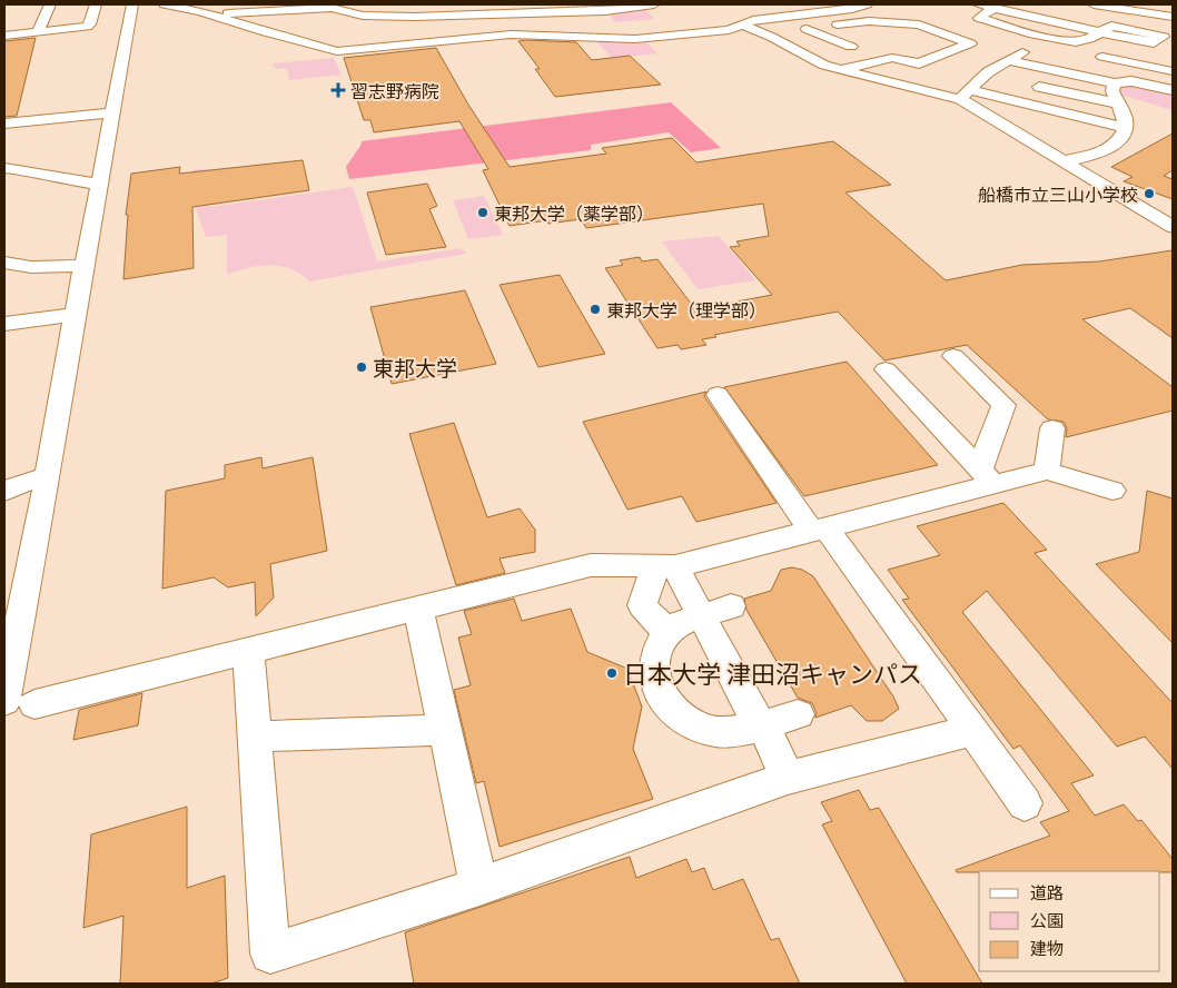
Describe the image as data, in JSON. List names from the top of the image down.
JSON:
{
  "places": {
    "health": ["習志野病院"],
    "other": [
      "船橋市立三山小学校",
      "東邦大学（薬学部）",
      "東邦大学（理学部）",
      "東邦大学",
      "日本大学 津田沼キャンパス"
    ]
  },
  "legend": ["道路", "公園", "建物"]
}
